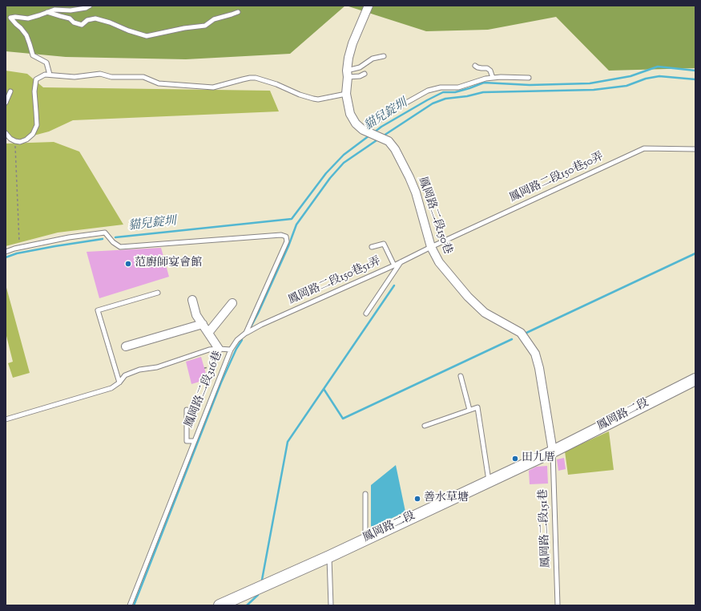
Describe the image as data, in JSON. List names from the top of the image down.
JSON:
{
  "streets": {
    "street": ["鳳岡路二段150巷", "鳳岡路二段"],
    "lane": [
      "鳳岡路二段150巷50弄",
      "鳳岡路二段150巷51弄",
      "鳳岡路二段316巷",
      "鳳岡路二段151巷"
    ]
  },
  "crossings": [
    ["鳳岡路二段150巷50弄", "鳳岡路二段150巷"],
    ["鳳岡路二段150巷50弄", "鳳岡路二段150巷51弄"],
    ["鳳岡路二段150巷", "鳳岡路二段150巷51弄"],
    ["鳳岡路二段150巷", "鳳岡路二段"],
    ["鳳岡路二段150巷", "鳳岡路二段151巷"],
    ["鳳岡路二段150巷51弄", "鳳岡路二段316巷"],
    ["鳳岡路二段", "鳳岡路二段151巷"]
  ],
  "water": ["貓兒錠圳"],
  "places": ["范廚師宴會館", "田九厝", "善水草塘"]
}
